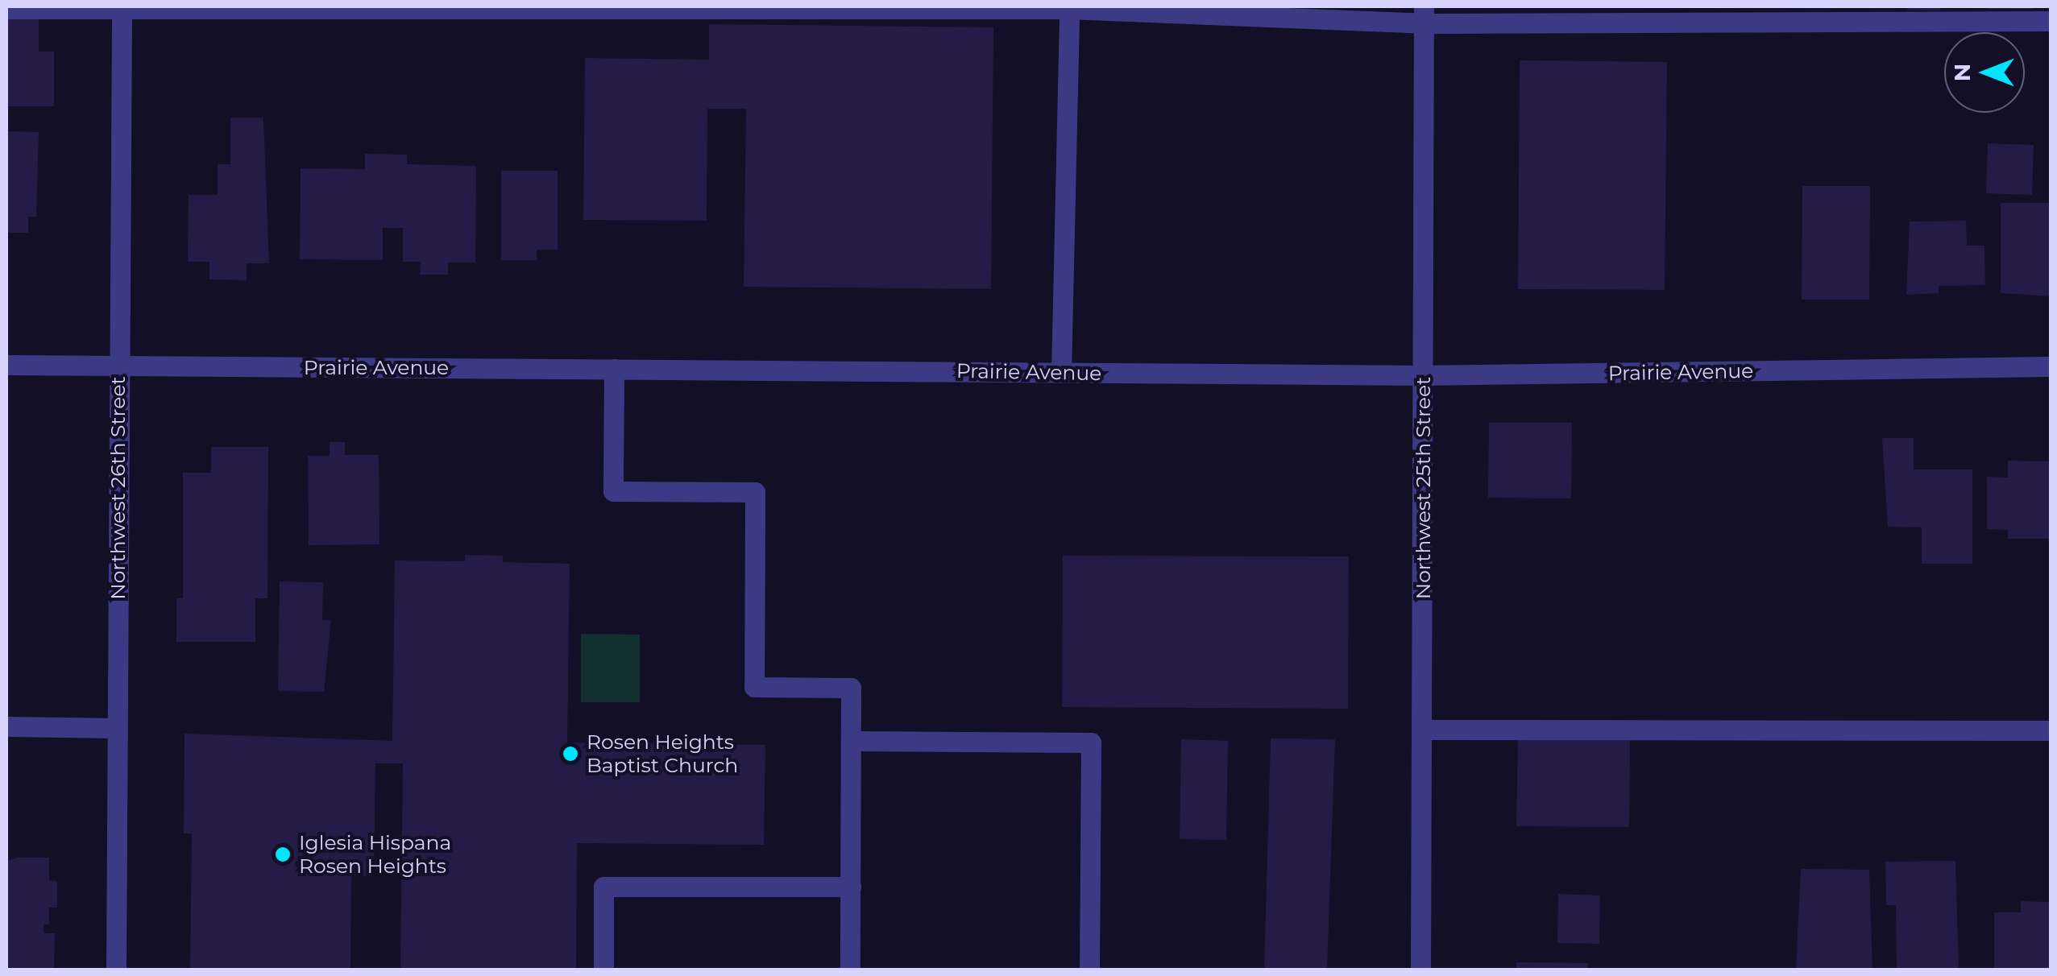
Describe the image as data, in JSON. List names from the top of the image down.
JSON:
{
  "streets": {
    "street": ["Prairie Avenue", "Northwest 26th Street", "Northwest 25th Street"]
  },
  "crossings": [
    ["Prairie Avenue", "Northwest 26th Street"],
    ["Prairie Avenue", "Northwest 25th Street"]
  ],
  "places": ["Rosen Heights Baptist Church", "Iglesia Hispana Rosen Heights"],
  "north": "left"
}
